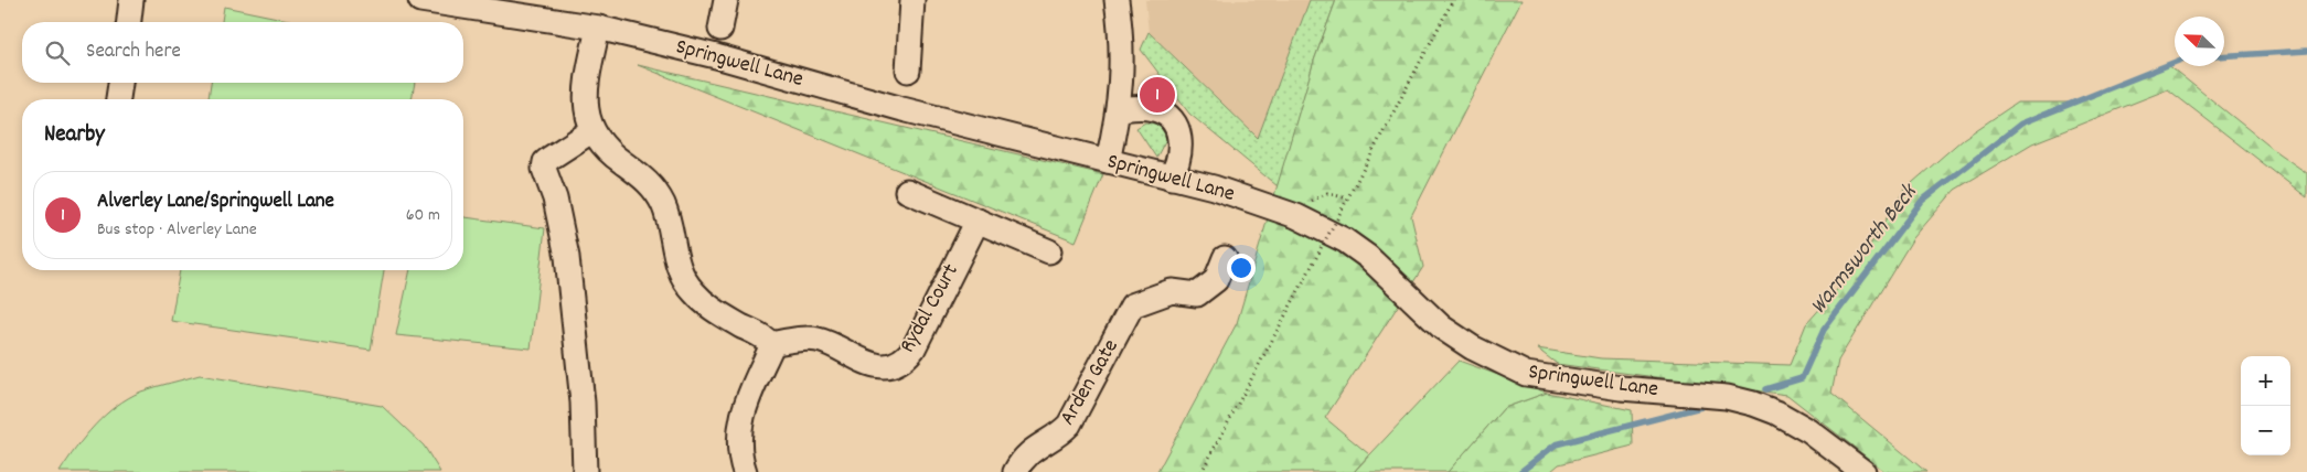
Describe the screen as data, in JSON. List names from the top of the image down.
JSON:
{
  "streets": {
    "street": ["Springwell Lane", "Rydal Court", "Arden Gate"]
  },
  "water": ["Warmsworth Beck"],
  "north": "top left",
  "page": {
    "search": "Search here",
    "pins": "1",
    "heading": "Nearby",
    "list": [
      {
        "mark": "1",
        "name": "Alverley Lane/Springwell Lane",
        "note": "Bus stop · Alverley Lane",
        "value": "60 m"
      }
    ],
    "map_buttons": ["+", "−"]
  }
}
